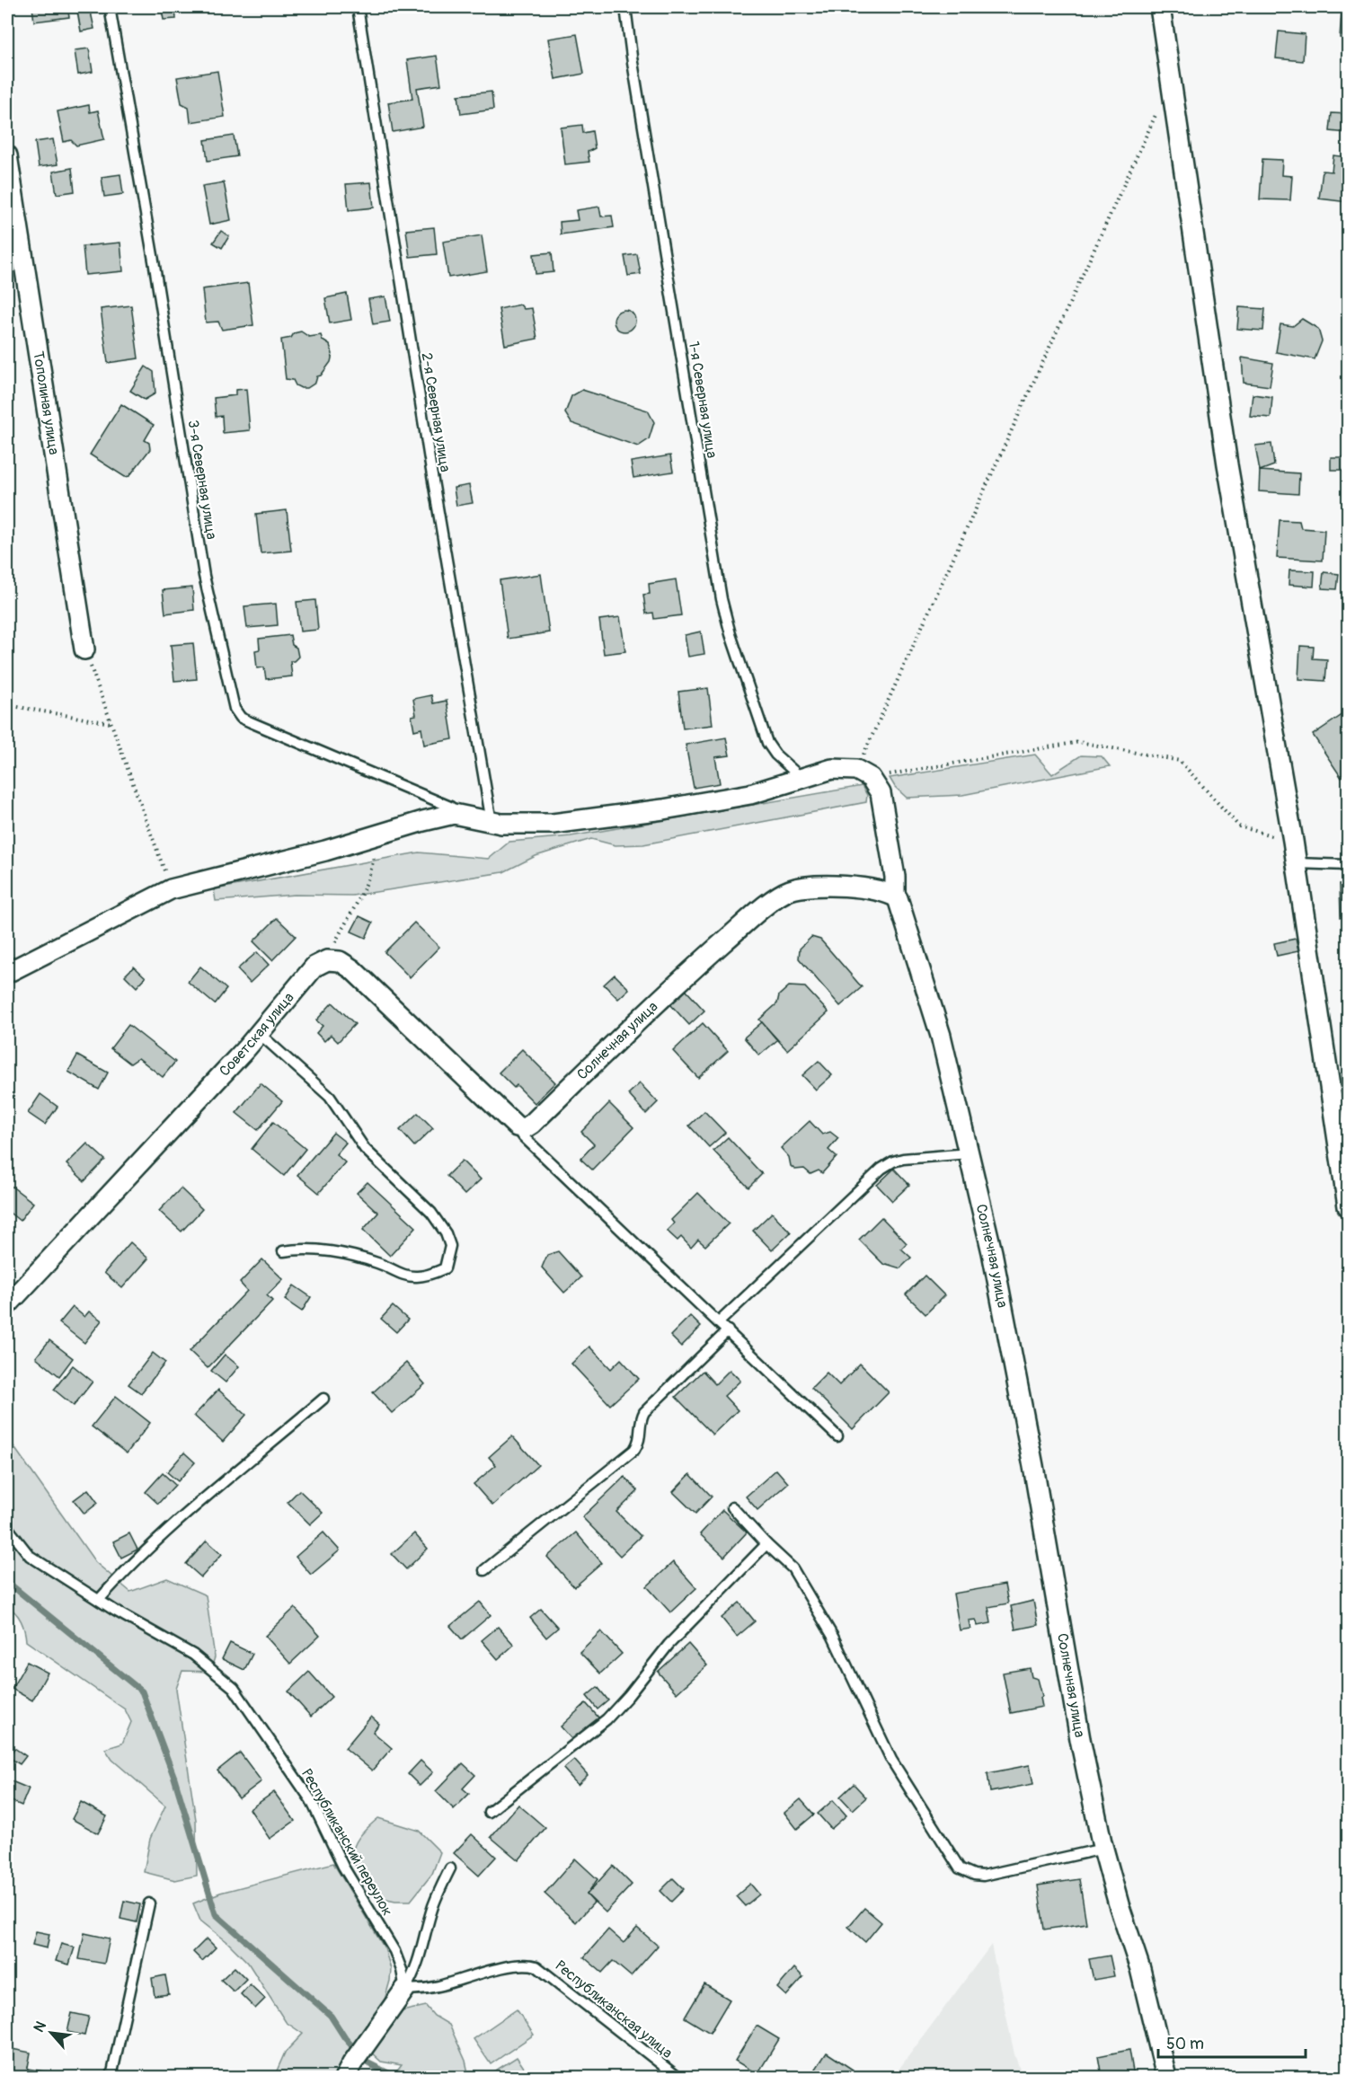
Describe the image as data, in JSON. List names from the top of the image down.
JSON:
{
  "streets": {
    "street": ["Тополиная улица", "Советская улица", "Солнечная улица"],
    "lane": [
      "1-я Северная улица",
      "2-я Северная улица",
      "3-я Северная улица",
      "Республиканский переулок",
      "Республиканская улица"
    ]
  },
  "crossings": [
    ["Республиканский переулок", "Республиканская улица"]
  ],
  "scale_bar": "50 m",
  "north": "top left"
}
